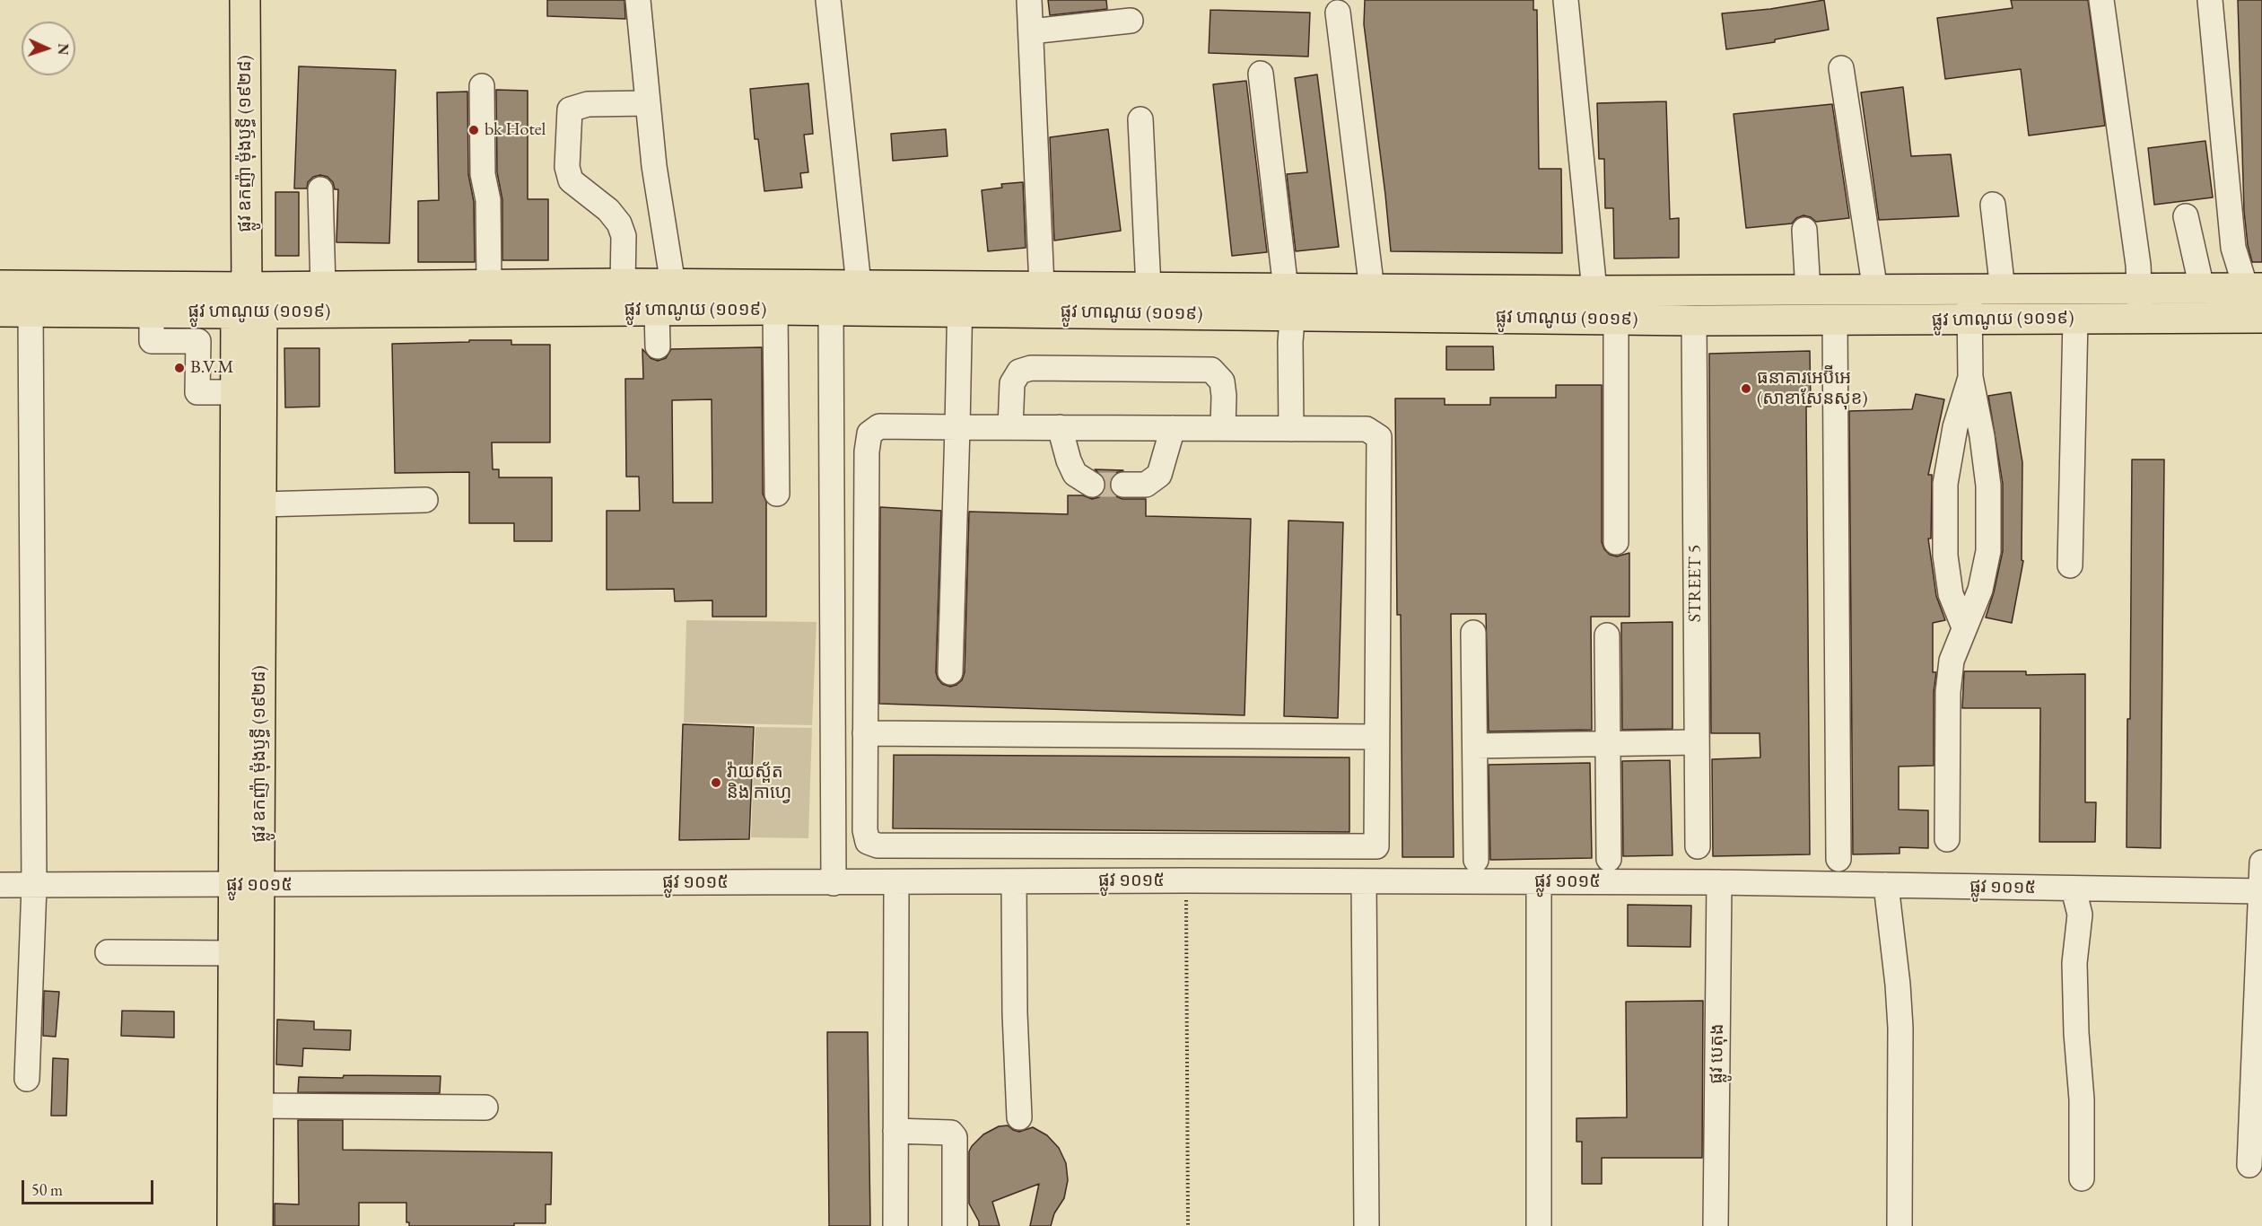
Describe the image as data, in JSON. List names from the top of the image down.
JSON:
{
  "streets": {
    "main road": ["ផ្លូវ ឧកញ៉ា ម៉ុងឫទ្ធី (១៩២៨)", "ផ្លូវ ហាណូយ (១០១៩)"],
    "street": ["STREET 5", "ផ្លូវ ១០១៥", "ផ្លូវ បេតុង"]
  },
  "crossings": [
    ["ផ្លូវ ឧកញ៉ា ម៉ុងឫទ្ធី (១៩២៨)", "ផ្លូវ ហាណូយ (១០១៩)"],
    ["ផ្លូវ ឧកញ៉ា ម៉ុងឫទ្ធី (១៩២៨)", "ផ្លូវ ១០១៥"],
    ["ផ្លូវ ហាណូយ (១០១៩)", "STREET 5"],
    ["ផ្លូវ ១០១៥", "ផ្លូវ បេតុង"]
  ],
  "places": [
    "bk Hotel",
    "B.V.M",
    "ធនាគារអេប៊ីអេ (សាខាសែនសុខ)",
    "វ៉ាយស្ព័ត និង កាហ្វេ"
  ],
  "scale_bar": "50 m",
  "north": "right"
}
